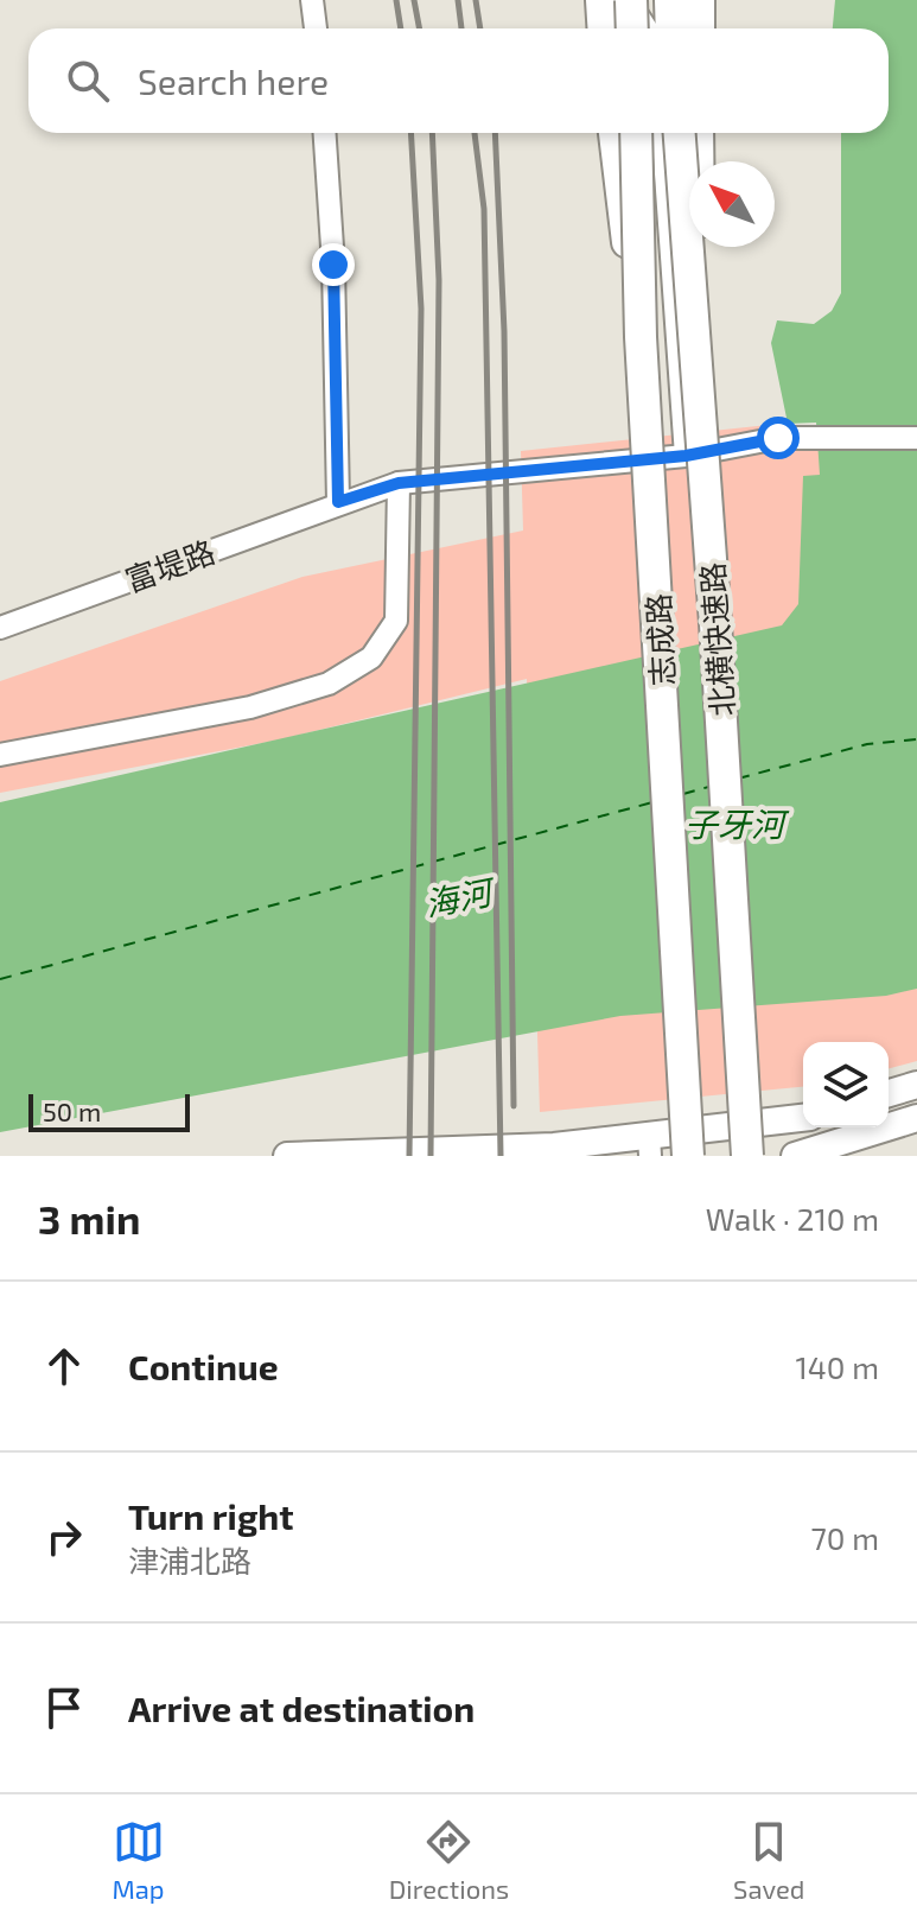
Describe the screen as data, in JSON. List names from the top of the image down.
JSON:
{
  "streets": {
    "highway": ["志成路", "北横快速路"],
    "street": ["富堤路"]
  },
  "water": ["子牙河", "海河"],
  "scale_bar": "50 m",
  "north": "top left",
  "page": {
    "search": "Search here",
    "scale": "50 m",
    "heading": ["3 min", "Walk · 210 m"],
    "list": [
      ["Continue", "140 m"],
      ["Turn right", "津浦北路", "70 m"],
      "Arrive at destination"
    ],
    "nav": ["Map", "Directions", "Saved"]
  }
}
